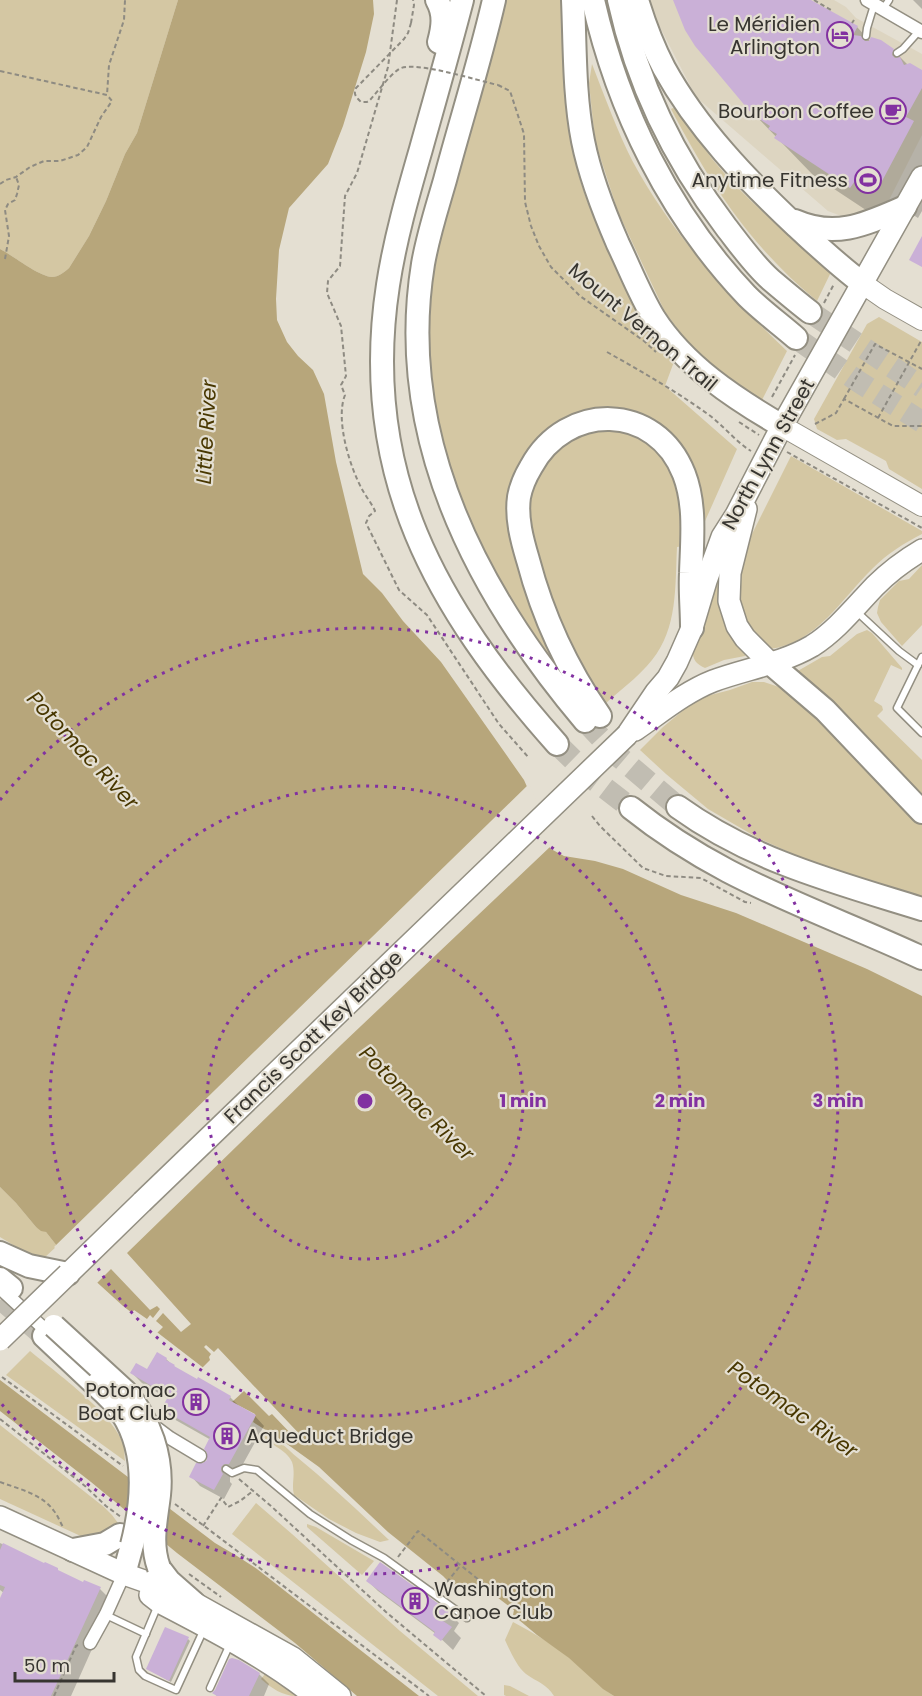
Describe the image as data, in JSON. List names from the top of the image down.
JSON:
{
  "streets": {
    "highway": ["North Lynn Street", "Francis Scott Key Bridge"],
    "path": ["Mount Vernon Trail"]
  },
  "crossings": [
    ["North Lynn Street", "Francis Scott Key Bridge"]
  ],
  "water": ["Little River", "Potomac River"],
  "places": {
    "hotel": ["Le Méridien Arlington"],
    "cafe": ["Bourbon Coffee"],
    "sports": ["Anytime Fitness"],
    "building": ["Potomac Boat Club", "Aqueduct Bridge", "Washington Canoe Club"]
  },
  "scale_bar": "50 m",
  "rings": ["1 min", "2 min", "3 min"]
}
